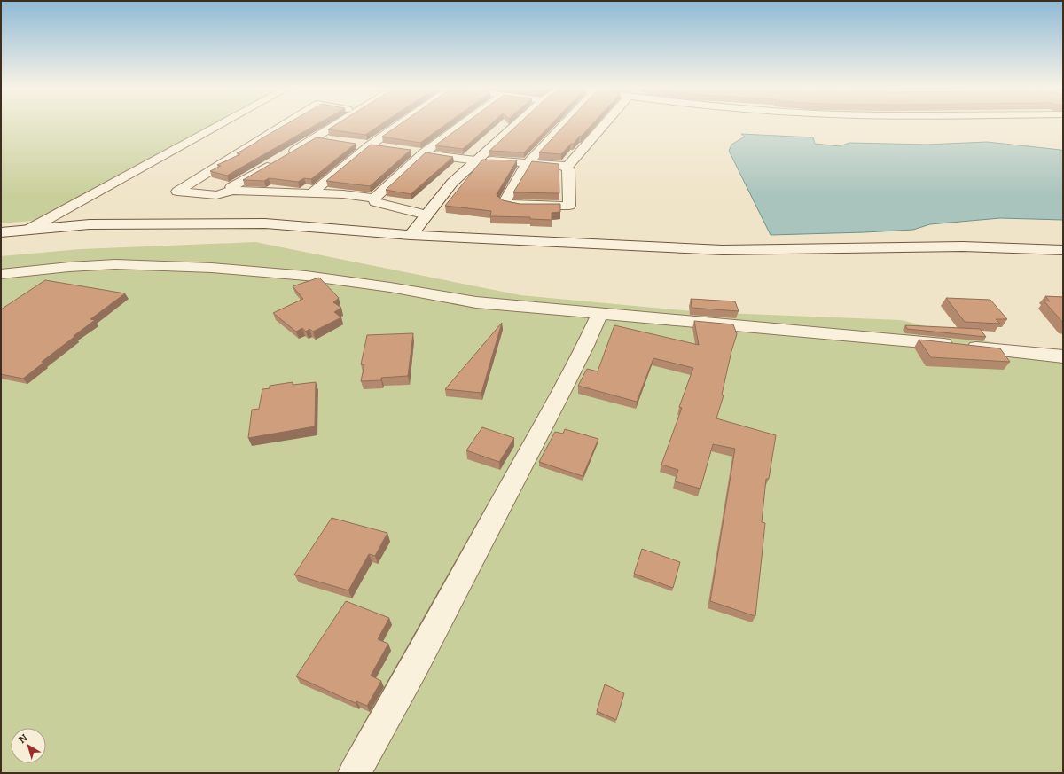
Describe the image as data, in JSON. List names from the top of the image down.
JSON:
{
  "north": "top left"
}
